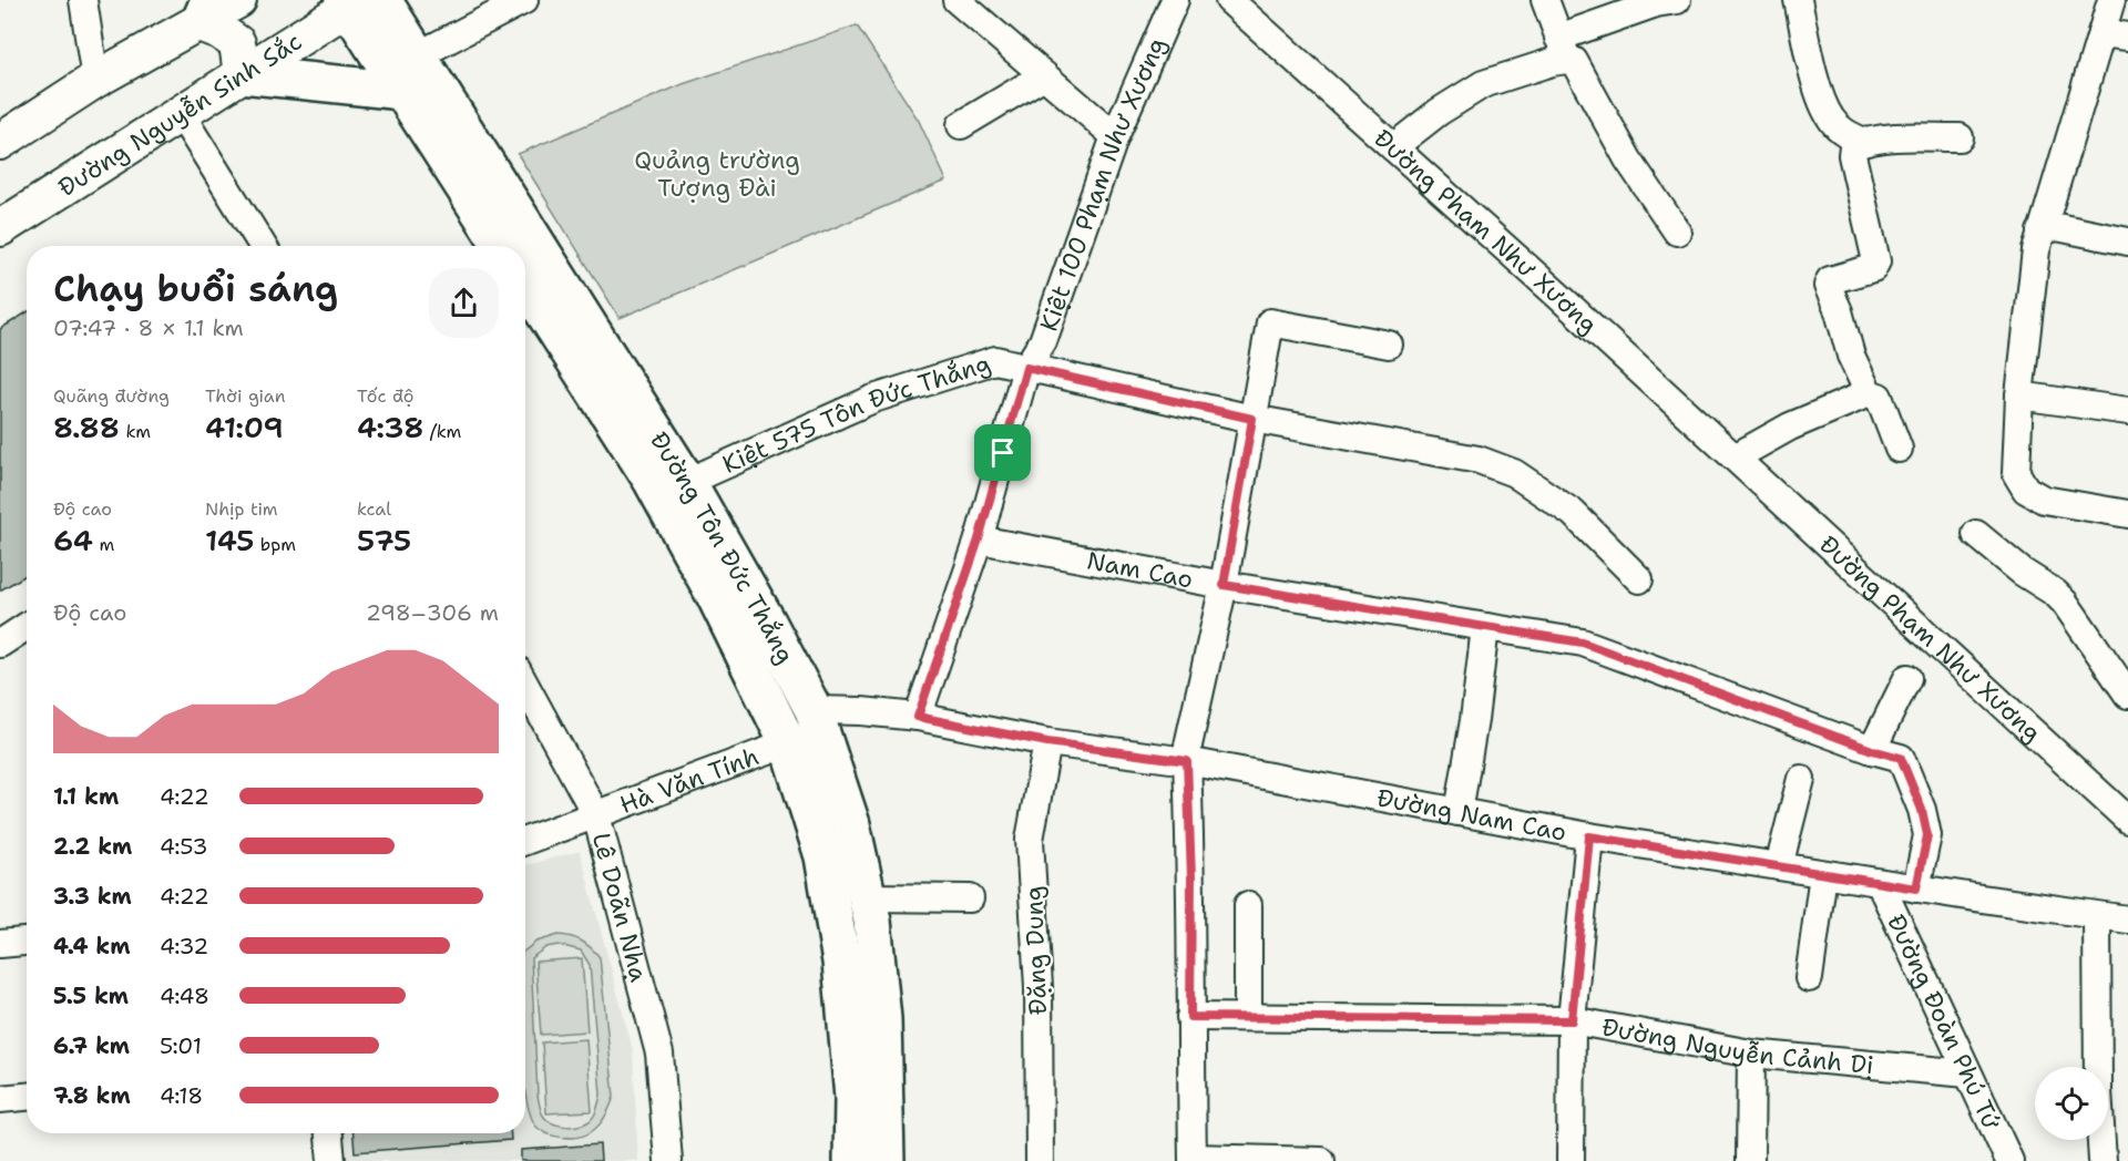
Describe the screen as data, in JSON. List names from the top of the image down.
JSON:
{
  "streets": {
    "highway": ["Đường Tôn Đức Thắng"],
    "main road": ["Đường Nguyễn Sinh Sắc"],
    "street": [
      "Kiệt 100 Phạm Như Xương",
      "Đường Phạm Như Xương",
      "Kiệt 575 Tôn Đức Thắng",
      "Nam Cao",
      "Hà Văn Tính",
      "Đường Nam Cao",
      "Lê Doãn Nhạ",
      "Đặng Dung",
      "Đường Đoàn Phú Tứ",
      "Đường Nguyễn Cảnh Dị"
    ]
  },
  "crossings": [
    ["Đường Nguyễn Sinh Sắc", "Đường Tôn Đức Thắng"],
    ["Kiệt 100 Phạm Như Xương", "Kiệt 575 Tôn Đức Thắng"],
    ["Kiệt 100 Phạm Như Xương", "Nam Cao"],
    ["Kiệt 100 Phạm Như Xương", "Đường Nam Cao"],
    ["Kiệt 575 Tôn Đức Thắng", "Đường Tôn Đức Thắng"],
    ["Đường Tôn Đức Thắng", "Hà Văn Tính"],
    ["Đường Tôn Đức Thắng", "Đường Nam Cao"],
    ["Nam Cao", "Đường Nam Cao"],
    ["Hà Văn Tính", "Lê Doãn Nhạ"],
    ["Đường Nam Cao", "Đặng Dung"],
    ["Đường Nam Cao", "Đường Đoàn Phú Tứ"],
    ["Đường Đoàn Phú Tứ", "Đường Nguyễn Cảnh Dị"]
  ],
  "parks": ["Quảng trường Tượng Đài"],
  "page": {
    "heading": ["Chạy buổi sáng", "07:47 · 8 × 1.1 km"],
    "stats": [
      ["Quãng đường", "8.88 km"],
      ["Thời gian", "41:09"],
      ["Tốc độ", "4:38 /km"],
      ["Độ cao", "64 m"],
      ["Nhịp tim", "145 bpm"],
      ["kcal", "575"]
    ],
    "chart": ["Độ cao", "298–306 m"],
    "list": [
      {
        "name": "1.1 km",
        "note": "4:22"
      },
      {
        "name": "2.2 km",
        "note": "4:53"
      },
      {
        "name": "3.3 km",
        "note": "4:22"
      },
      {
        "name": "4.4 km",
        "note": "4:32"
      },
      {
        "name": "5.5 km",
        "note": "4:48"
      },
      {
        "name": "6.7 km",
        "note": "5:01"
      },
      {
        "name": "7.8 km",
        "note": "4:18"
      }
    ]
  }
}
